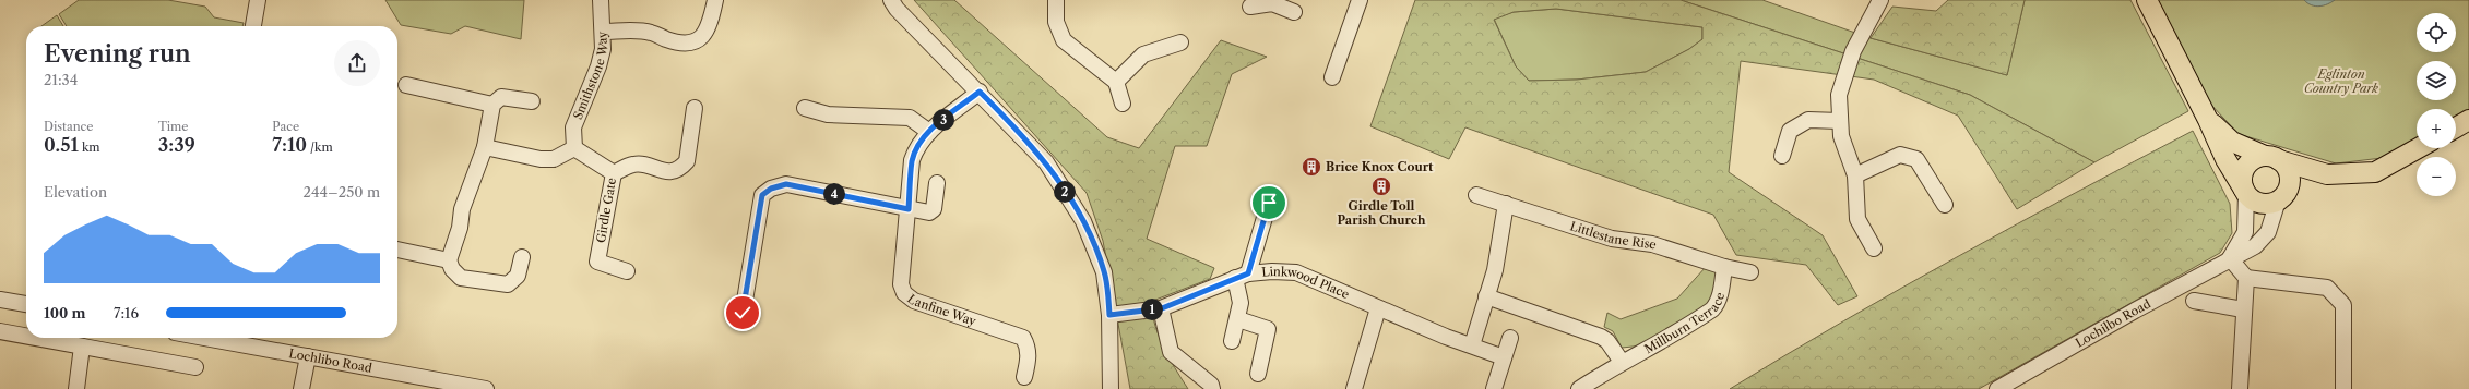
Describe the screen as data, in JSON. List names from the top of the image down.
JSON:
{
  "streets": {
    "street": [
      "Smithstone Way",
      "Girdle Gate",
      "Littlestane Rise",
      "Linkwood Place",
      "Lanfine Way",
      "Millburn Terrace",
      "Lochilbo Road",
      "Lochlibo Road"
    ]
  },
  "crossings": [
    ["Smithstone Way", "Girdle Gate"],
    ["Littlestane Rise", "Millburn Terrace"]
  ],
  "parks": ["Eglinton Country Park"],
  "places": {
    "building": ["Brice Knox Court", "Girdle Toll Parish Church"]
  },
  "page": {
    "map_buttons": ["+", "−"],
    "heading": ["Evening run", "21:34"],
    "stats": [
      ["Distance", "0.51 km"],
      ["Time", "3:39"],
      ["Pace", "7:10 /km"]
    ],
    "pins": [
      "3",
      "2",
      "4",
      "1"
    ],
    "chart": ["Elevation", "244–250 m"],
    "list": [
      {
        "name": "100 m",
        "note": "7:16"
      }
    ]
  }
}
